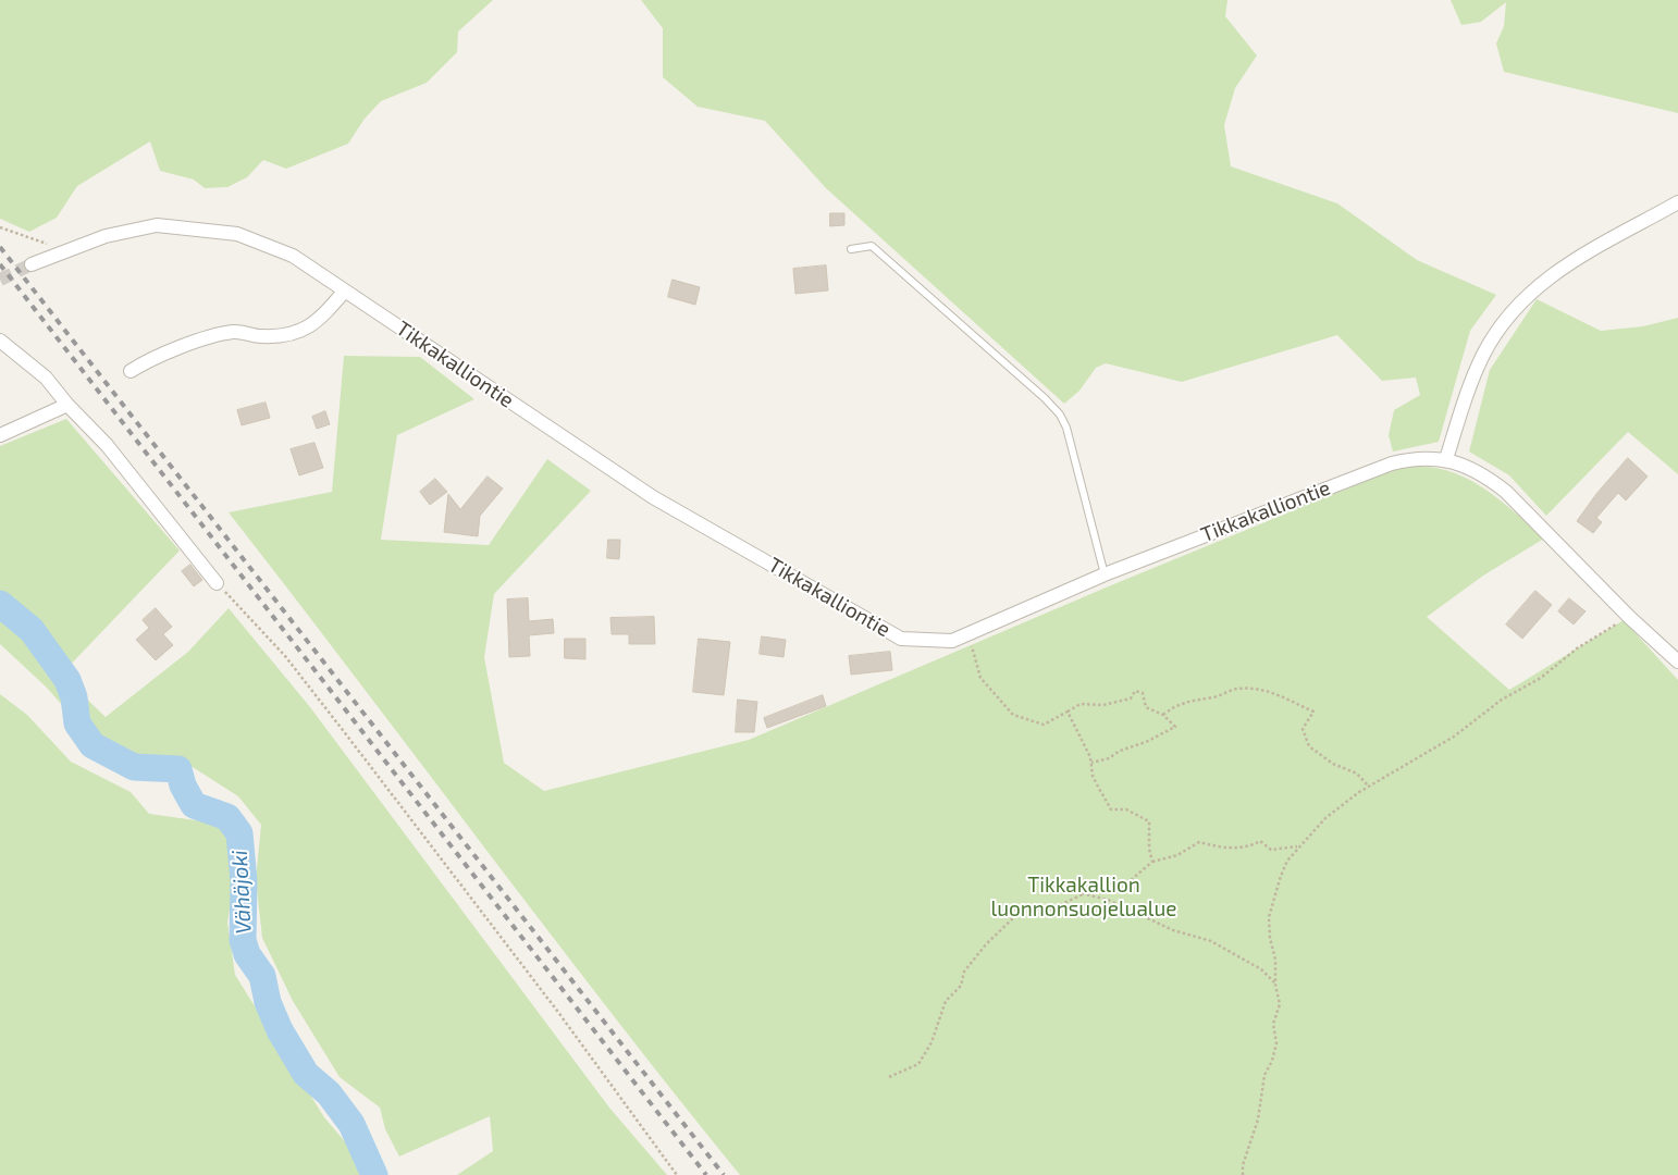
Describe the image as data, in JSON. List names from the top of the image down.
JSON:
{
  "streets": {
    "street": ["Tikkakalliontie"]
  },
  "water": ["Vähäjoki"],
  "parks": ["Tikkakallion luonnonsuojelualue"]
}
